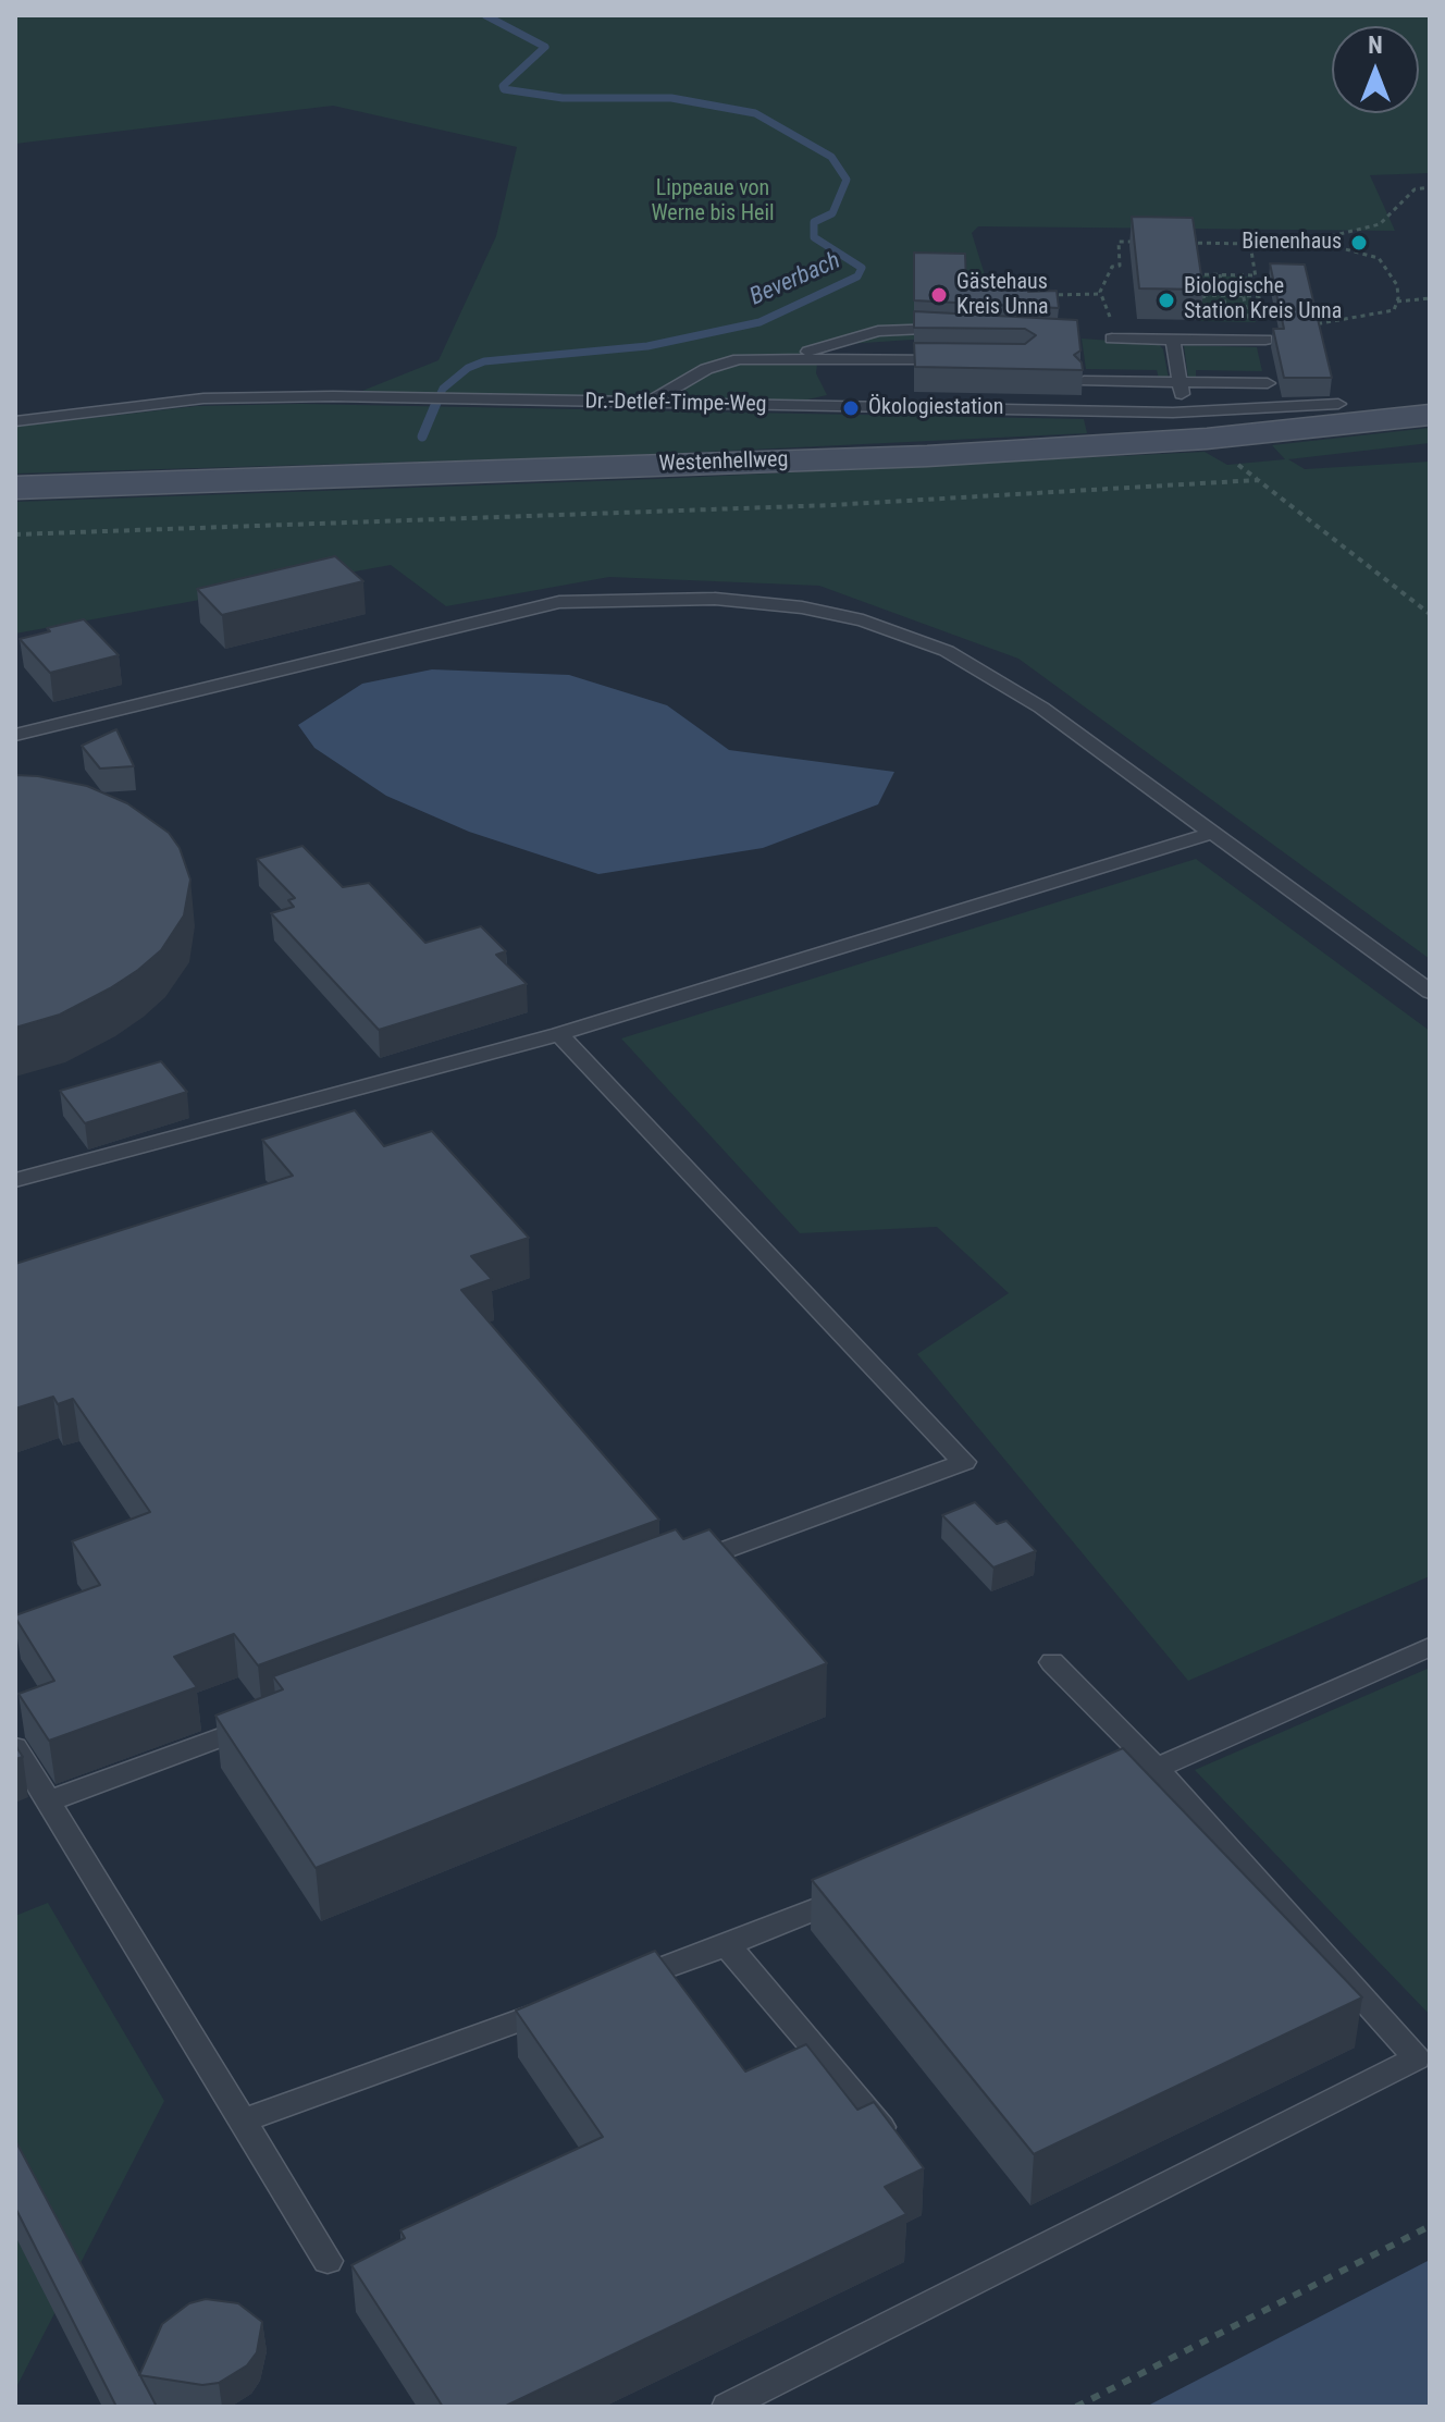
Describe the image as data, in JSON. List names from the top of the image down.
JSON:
{
  "streets": {
    "main road": ["Westenhellweg"],
    "lane": ["Dr.-Detlef-Timpe-Weg"]
  },
  "water": ["Beverbach"],
  "parks": ["Lippeaue von Werne bis Heil"],
  "places": [
    "Bienenhaus",
    "Gästehaus Kreis Unna",
    "Biologische Station Kreis Unna",
    "Ökologiestation"
  ],
  "north": "top"
}
